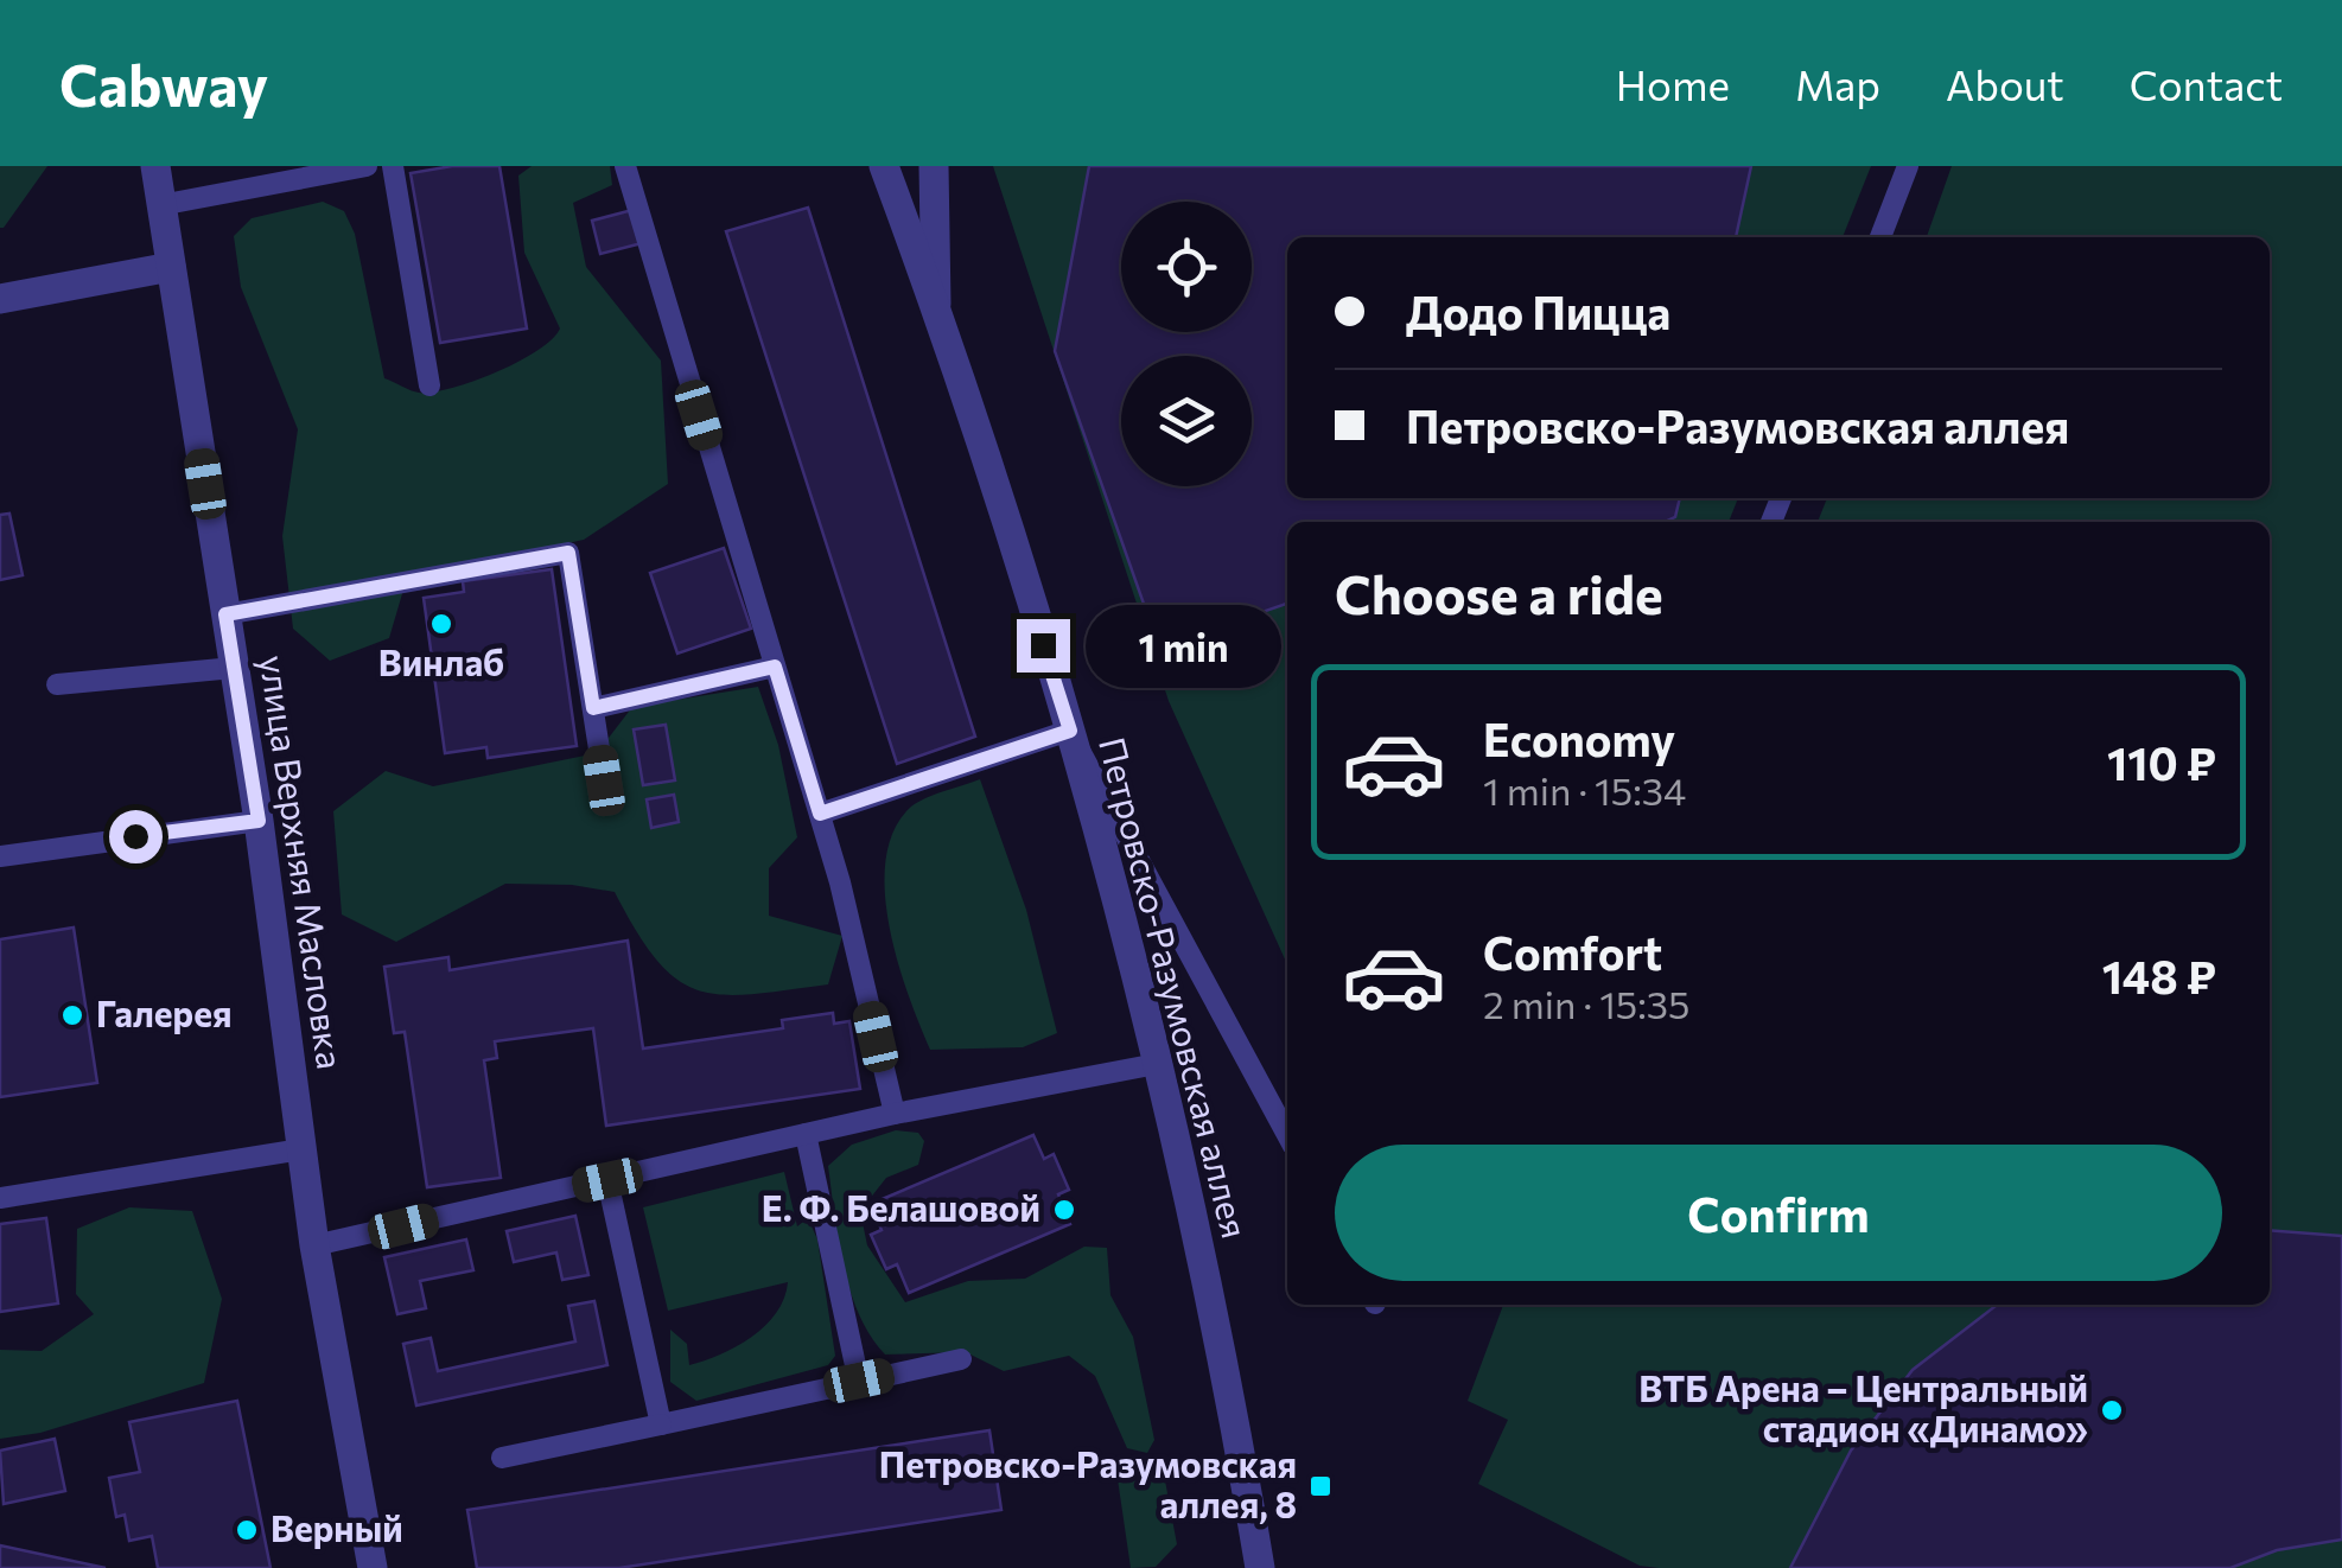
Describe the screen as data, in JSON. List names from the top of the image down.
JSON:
{
  "streets": {
    "street": ["улица Верхняя Масловка", "Петровско-Разумовская аллея"]
  },
  "places": {
    "other": [
      "Винлаб",
      "Галерея",
      "Е. Ф. Белашовой",
      "ВТБ Арена – Центральный стадион «Динамо»",
      "Верный"
    ],
    "transit": ["Петровско-Разумовская аллея, 8"]
  },
  "page": {
    "header": "Cabway",
    "nav": [
      "Home",
      "Map",
      "About",
      "Contact"
    ],
    "banner": ["Додо Пицца", "Петровско-Разумовская аллея"],
    "heading": "Choose a ride",
    "bubble": "1 min",
    "list": [
      {
        "name": "Economy",
        "note": "1 min · 15:34",
        "value": "110 ₽"
      },
      {
        "name": "Comfort",
        "note": "2 min · 15:35",
        "value": "148 ₽"
      }
    ],
    "buttons": "Confirm"
  }
}
